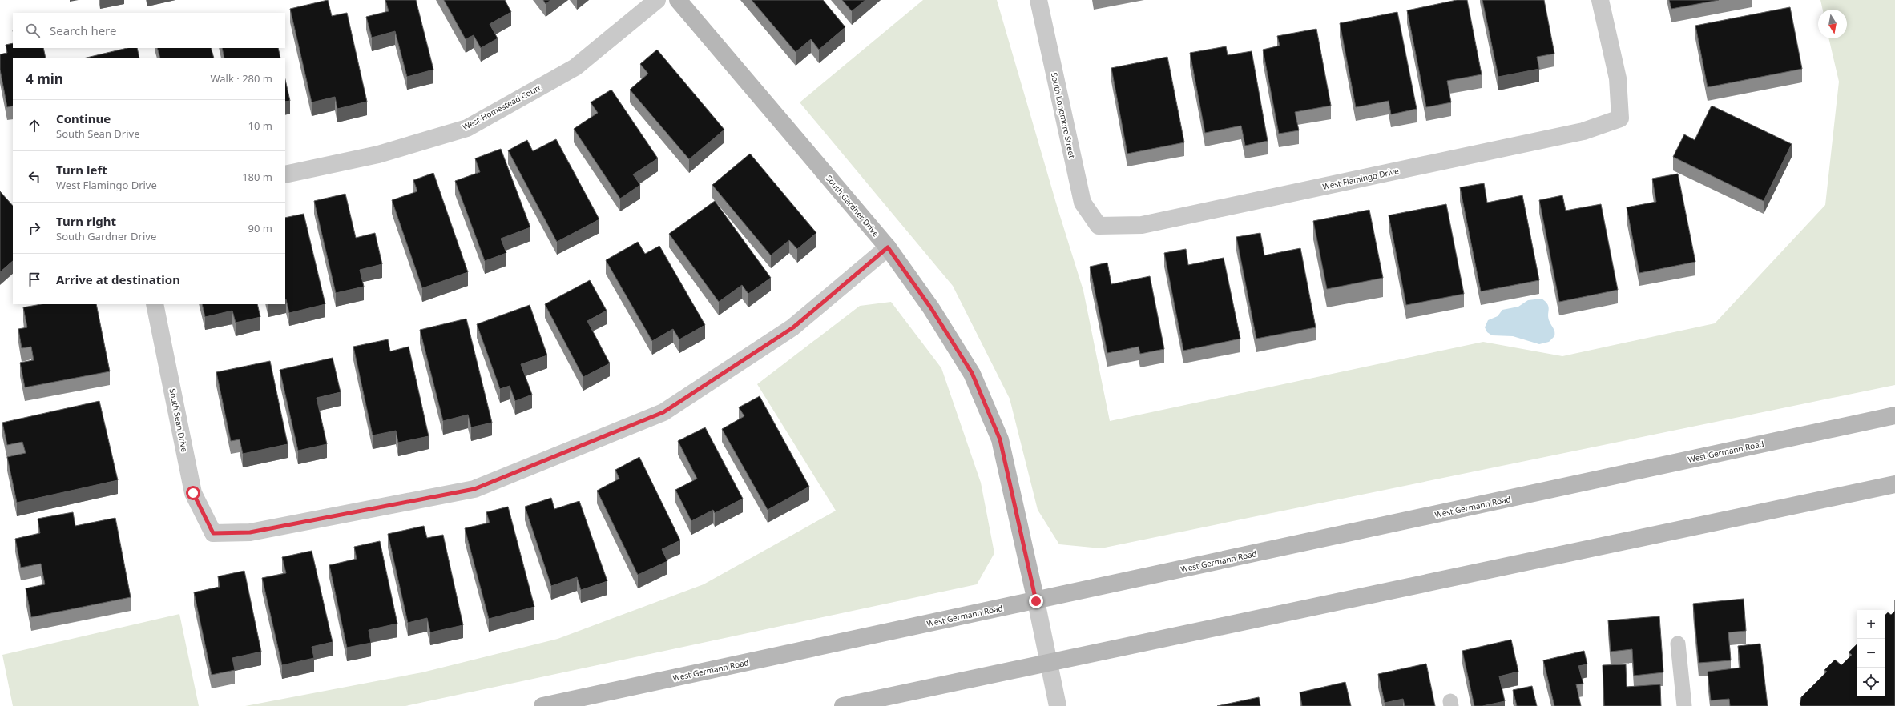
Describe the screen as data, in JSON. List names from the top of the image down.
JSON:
{
  "streets": {
    "main road": ["South Gardner Drive", "West Germann Road"],
    "street": [
      "West Homestead Court",
      "South Longmore Street",
      "West Flamingo Drive",
      "South Sean Drive"
    ]
  },
  "crossings": [
    ["South Longmore Street", "West Flamingo Drive"],
    ["South Gardner Drive", "South Sean Drive"],
    ["South Gardner Drive", "West Germann Road"]
  ],
  "north": "bottom",
  "page": {
    "search": "Search here",
    "heading": ["4 min", "Walk · 280 m"],
    "list": [
      ["Continue", "South Sean Drive", "10 m"],
      ["Turn left", "West Flamingo Drive", "180 m"],
      ["Turn right", "South Gardner Drive", "90 m"],
      "Arrive at destination"
    ],
    "map_buttons": ["+", "−"]
  }
}
